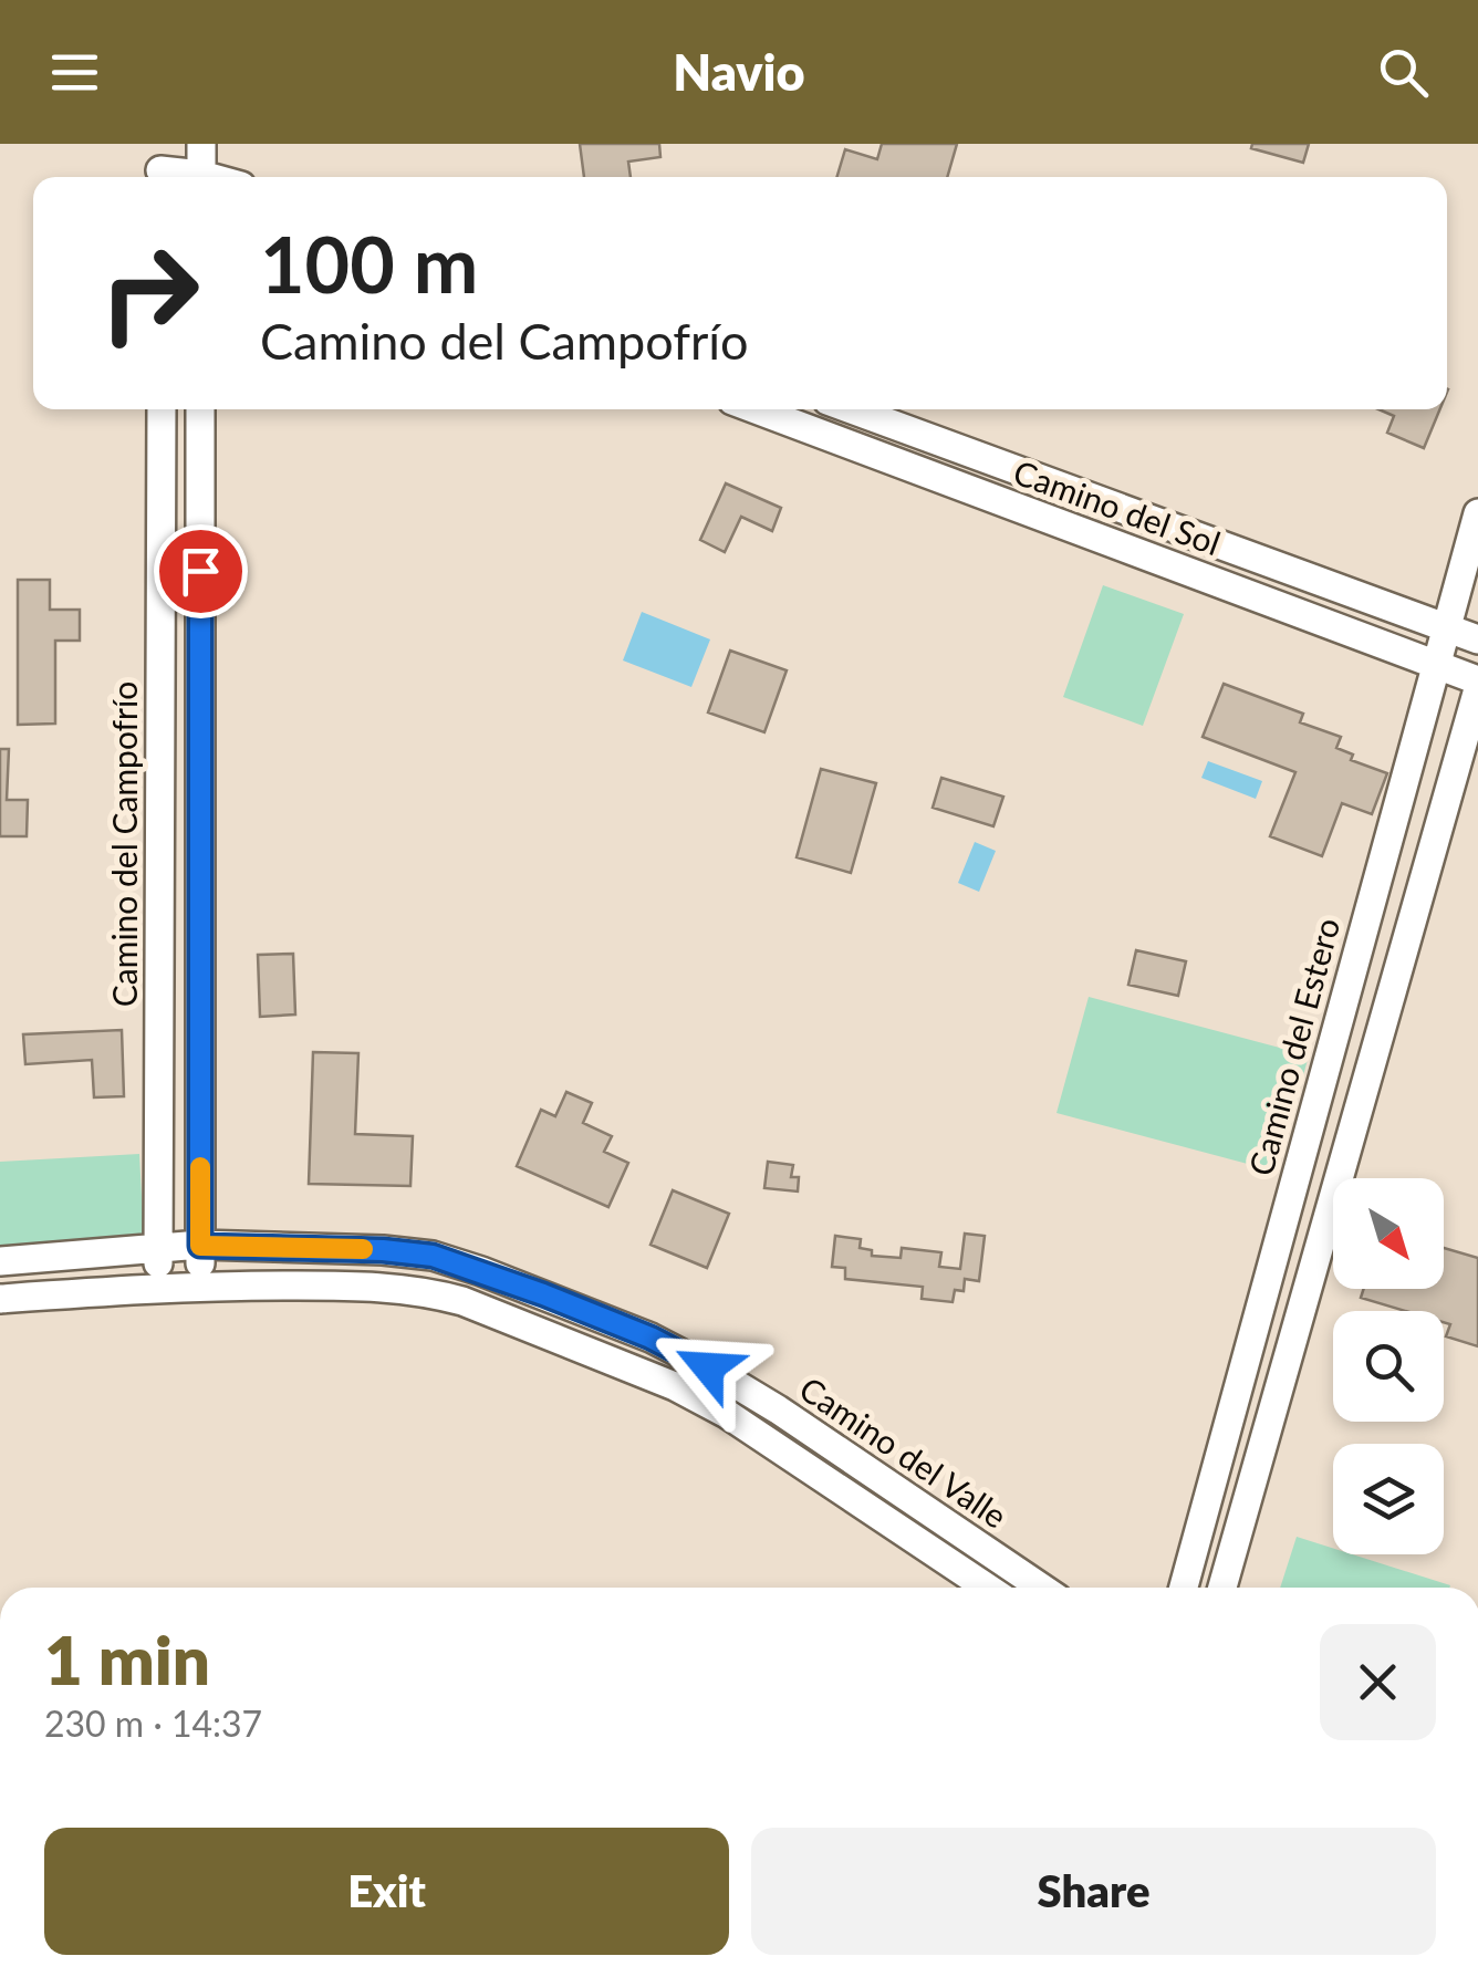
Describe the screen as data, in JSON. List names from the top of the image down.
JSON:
{
  "streets": {
    "street": [
      "Camino del Sol",
      "Camino del Campofrío",
      "Camino del Estero",
      "Camino del Valle"
    ]
  },
  "crossings": [
    ["Camino del Sol", "Camino del Estero"],
    ["Camino del Campofrío", "Camino del Valle"]
  ],
  "north": "bottom right",
  "page": {
    "header": "Navio",
    "turn": ["100 m", "Camino del Campofrío"],
    "heading": ["1 min", "230 m · 14:37"],
    "buttons": ["Exit", "Share"]
  }
}
